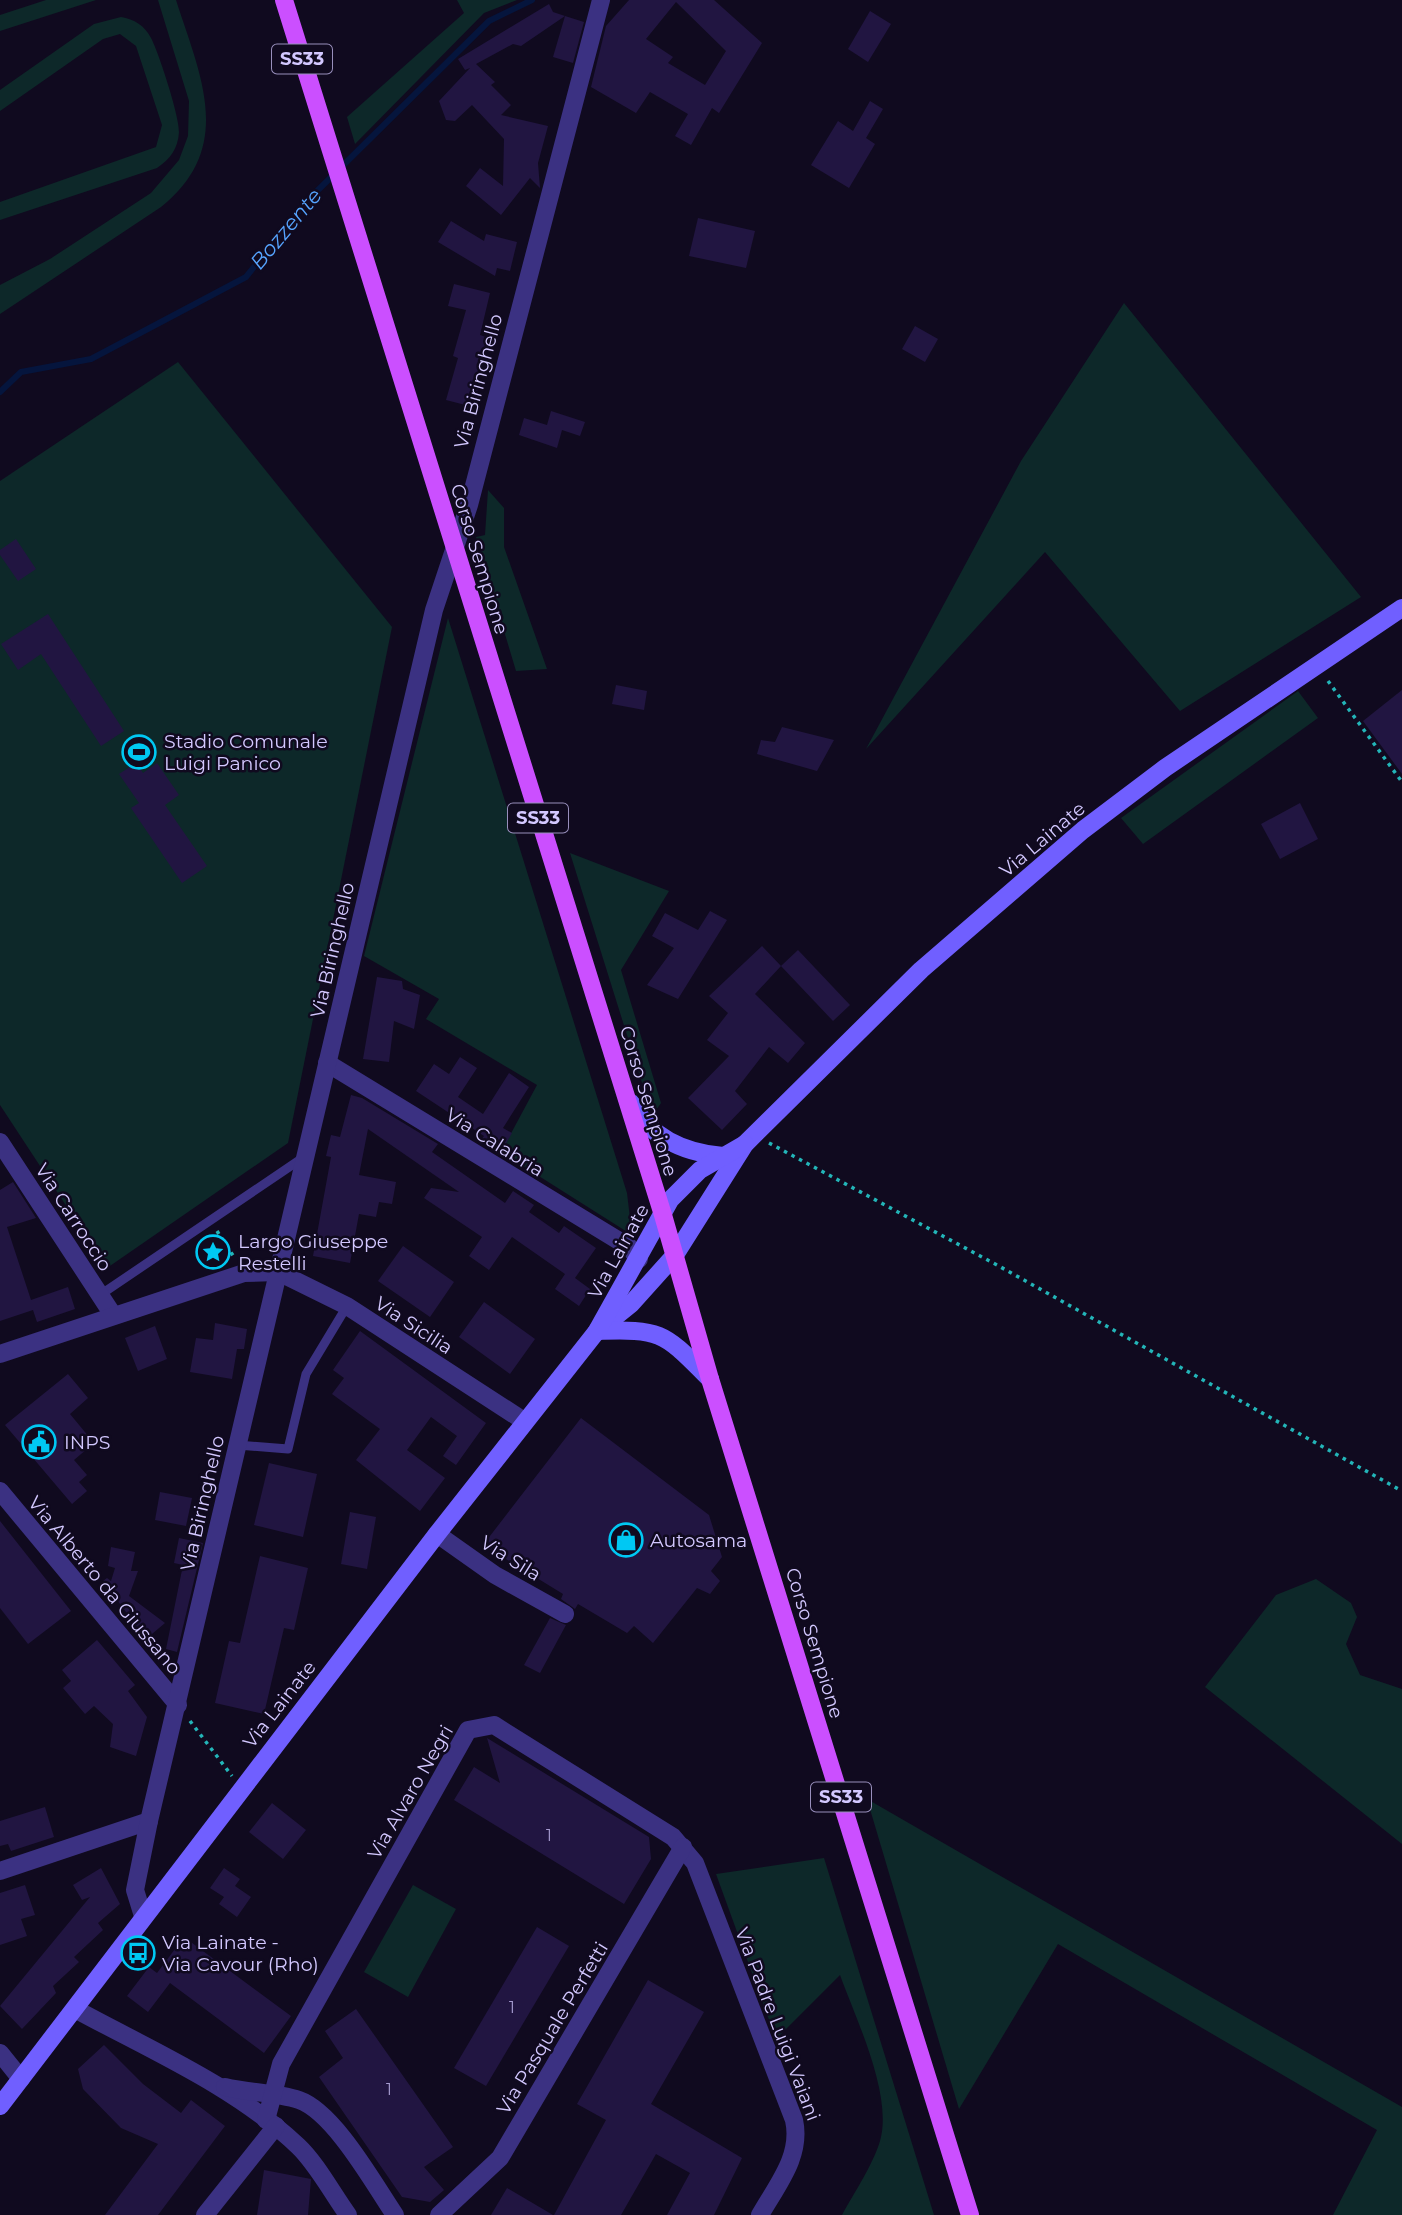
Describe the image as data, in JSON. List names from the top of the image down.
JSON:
{
  "streets": {
    "main road": ["SS33", "Corso Sempione"],
    "street": [
      "Via Biringhello",
      "Via Lainate",
      "Via Calabria",
      "Via Carroccio",
      "Via Sicilia",
      "Via Sila",
      "Via Alberto da Giussano",
      "Via Alvaro Negri",
      "Via Padre Luigi Vaiani",
      "Via Pasquale Perfetti"
    ]
  },
  "crossings": [
    ["Via Biringhello", "Corso Sempione"],
    ["Via Biringhello", "Via Lainate"],
    ["Via Biringhello", "Via Calabria"],
    ["Via Biringhello", "Via Sicilia"],
    ["Via Biringhello", "Via Alberto da Giussano"],
    ["Corso Sempione", "Via Lainate"],
    ["Via Lainate", "Via Calabria"],
    ["Via Lainate", "Via Sicilia"],
    ["Via Lainate", "Via Sila"],
    ["Via Alvaro Negri", "Via Padre Luigi Vaiani"],
    ["Via Alvaro Negri", "Via Pasquale Perfetti"],
    ["Via Padre Luigi Vaiani", "Via Pasquale Perfetti"]
  ],
  "water": ["Bozzente"],
  "places": {
    "sports": ["Stadio Comunale Luigi Panico"],
    "place": ["Largo Giuseppe Restelli"],
    "public building": ["INPS"],
    "shop": ["Autosama"],
    "bus stop": ["Via Lainate - Via Cavour (Rho)"]
  },
  "house_numbers": ["1", "1", "1"]
}
